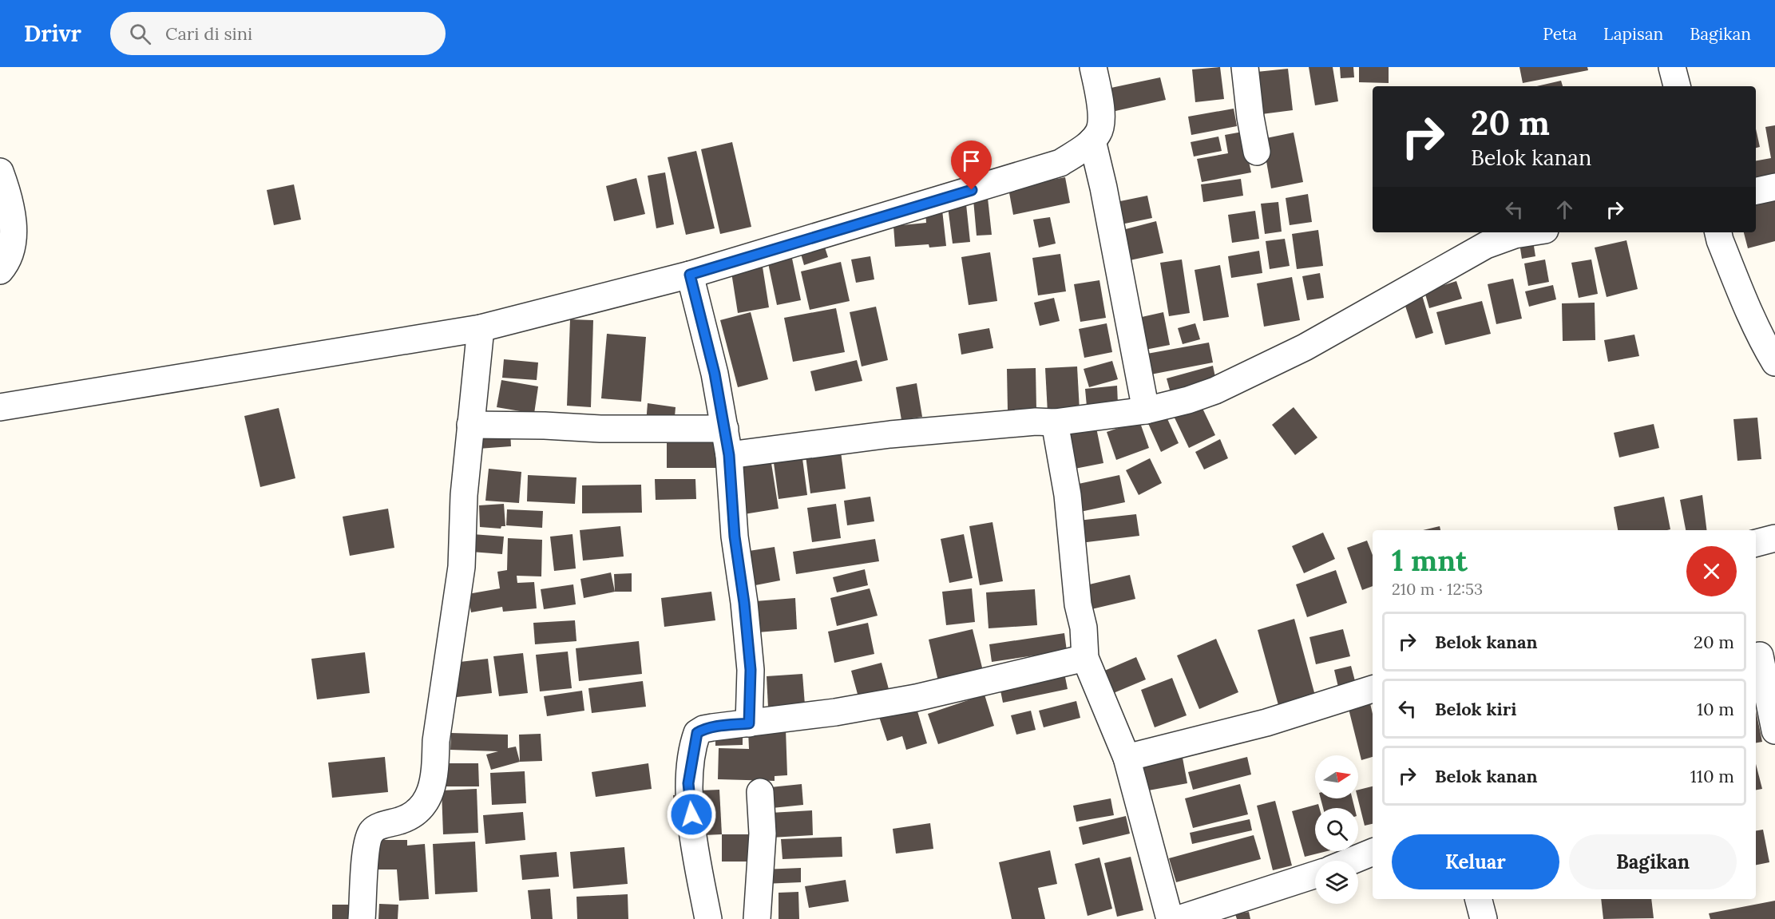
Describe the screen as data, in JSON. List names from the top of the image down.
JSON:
{
  "north": "right",
  "page": {
    "header": "Drivr",
    "search": "Cari di sini",
    "nav": ["Peta", "Lapisan", "Bagikan"],
    "turn": ["20 m", "Belok kanan"],
    "heading": ["1 mnt", "210 m · 12:53"],
    "list": [
      {
        "name": "Belok kanan",
        "value": "20 m"
      },
      {
        "name": "Belok kiri",
        "value": "10 m"
      },
      {
        "name": "Belok kanan",
        "value": "110 m"
      }
    ],
    "buttons": ["Keluar", "Bagikan"]
  }
}
